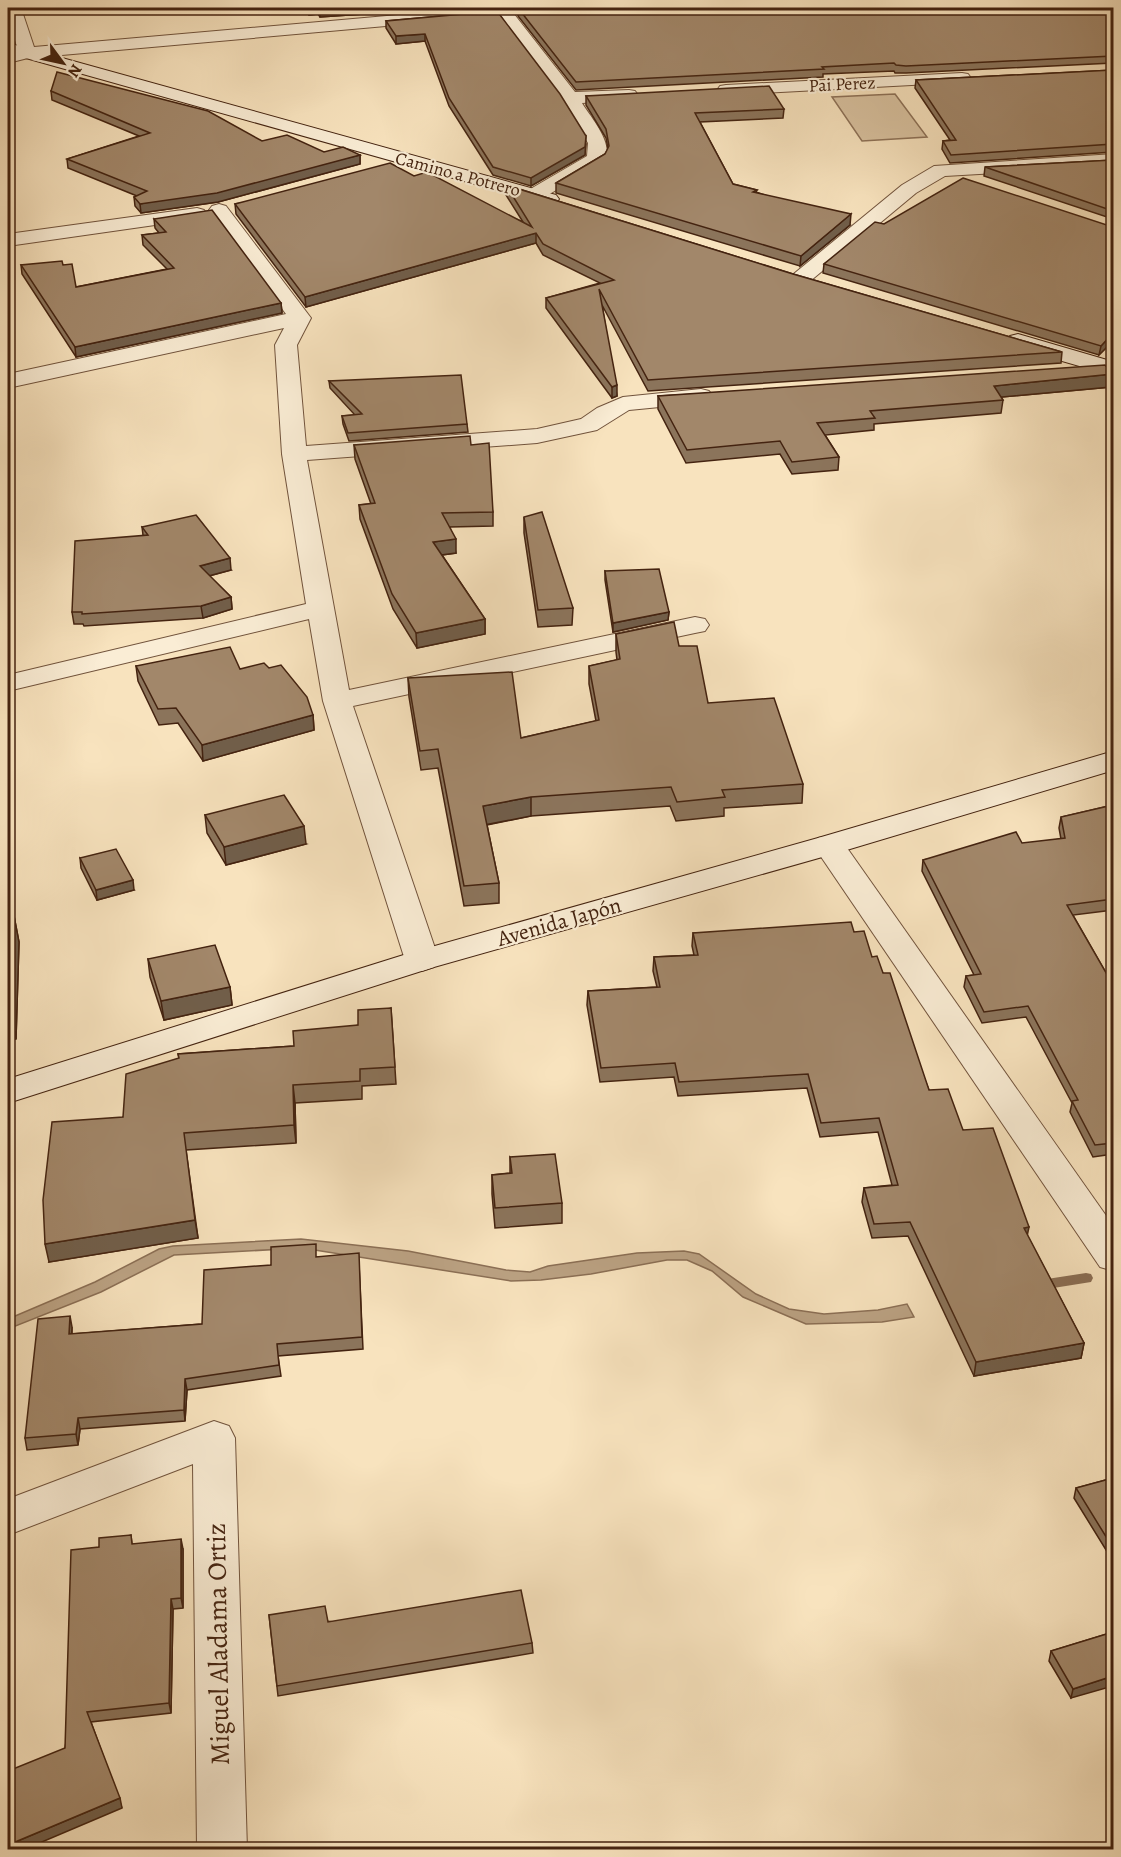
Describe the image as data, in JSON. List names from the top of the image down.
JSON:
{
  "streets": {
    "street": [
      "Pai Perez",
      "Camino a Potrero",
      "Avenida Japón",
      "Miguel Aladama Ortiz"
    ]
  },
  "north": "bottom right"
}
